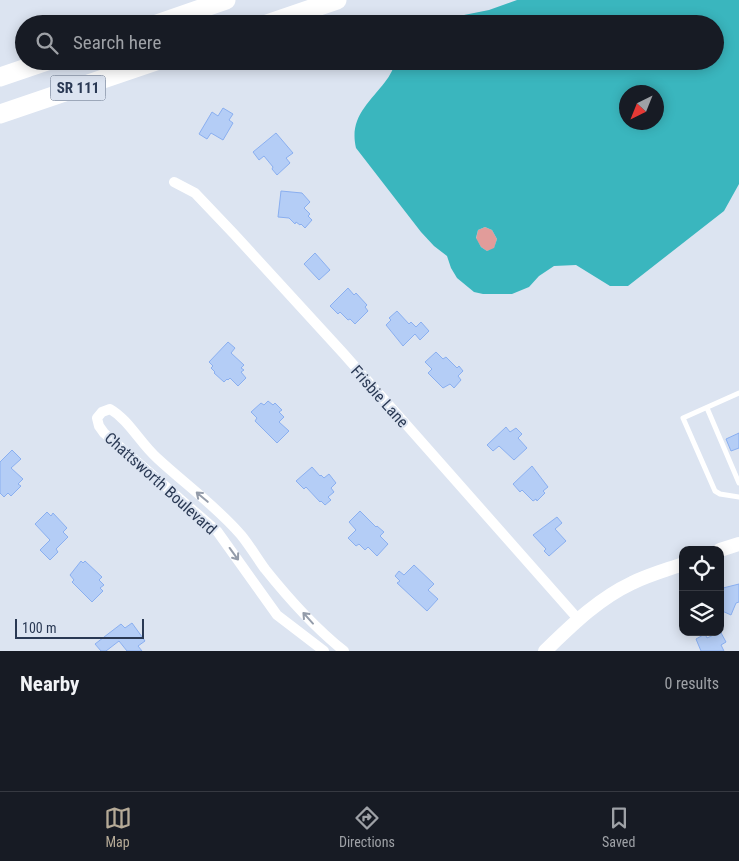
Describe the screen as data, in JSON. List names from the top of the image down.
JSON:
{
  "streets": {
    "highway": ["SR 111"],
    "street": ["Frisbie Lane", "Chattsworth Boulevard"]
  },
  "scale_bar": "100 m",
  "north": "bottom left",
  "page": {
    "search": "Search here",
    "scale": "100 m",
    "heading": ["Nearby", "0 results"],
    "nav": ["Map", "Directions", "Saved"]
  }
}
